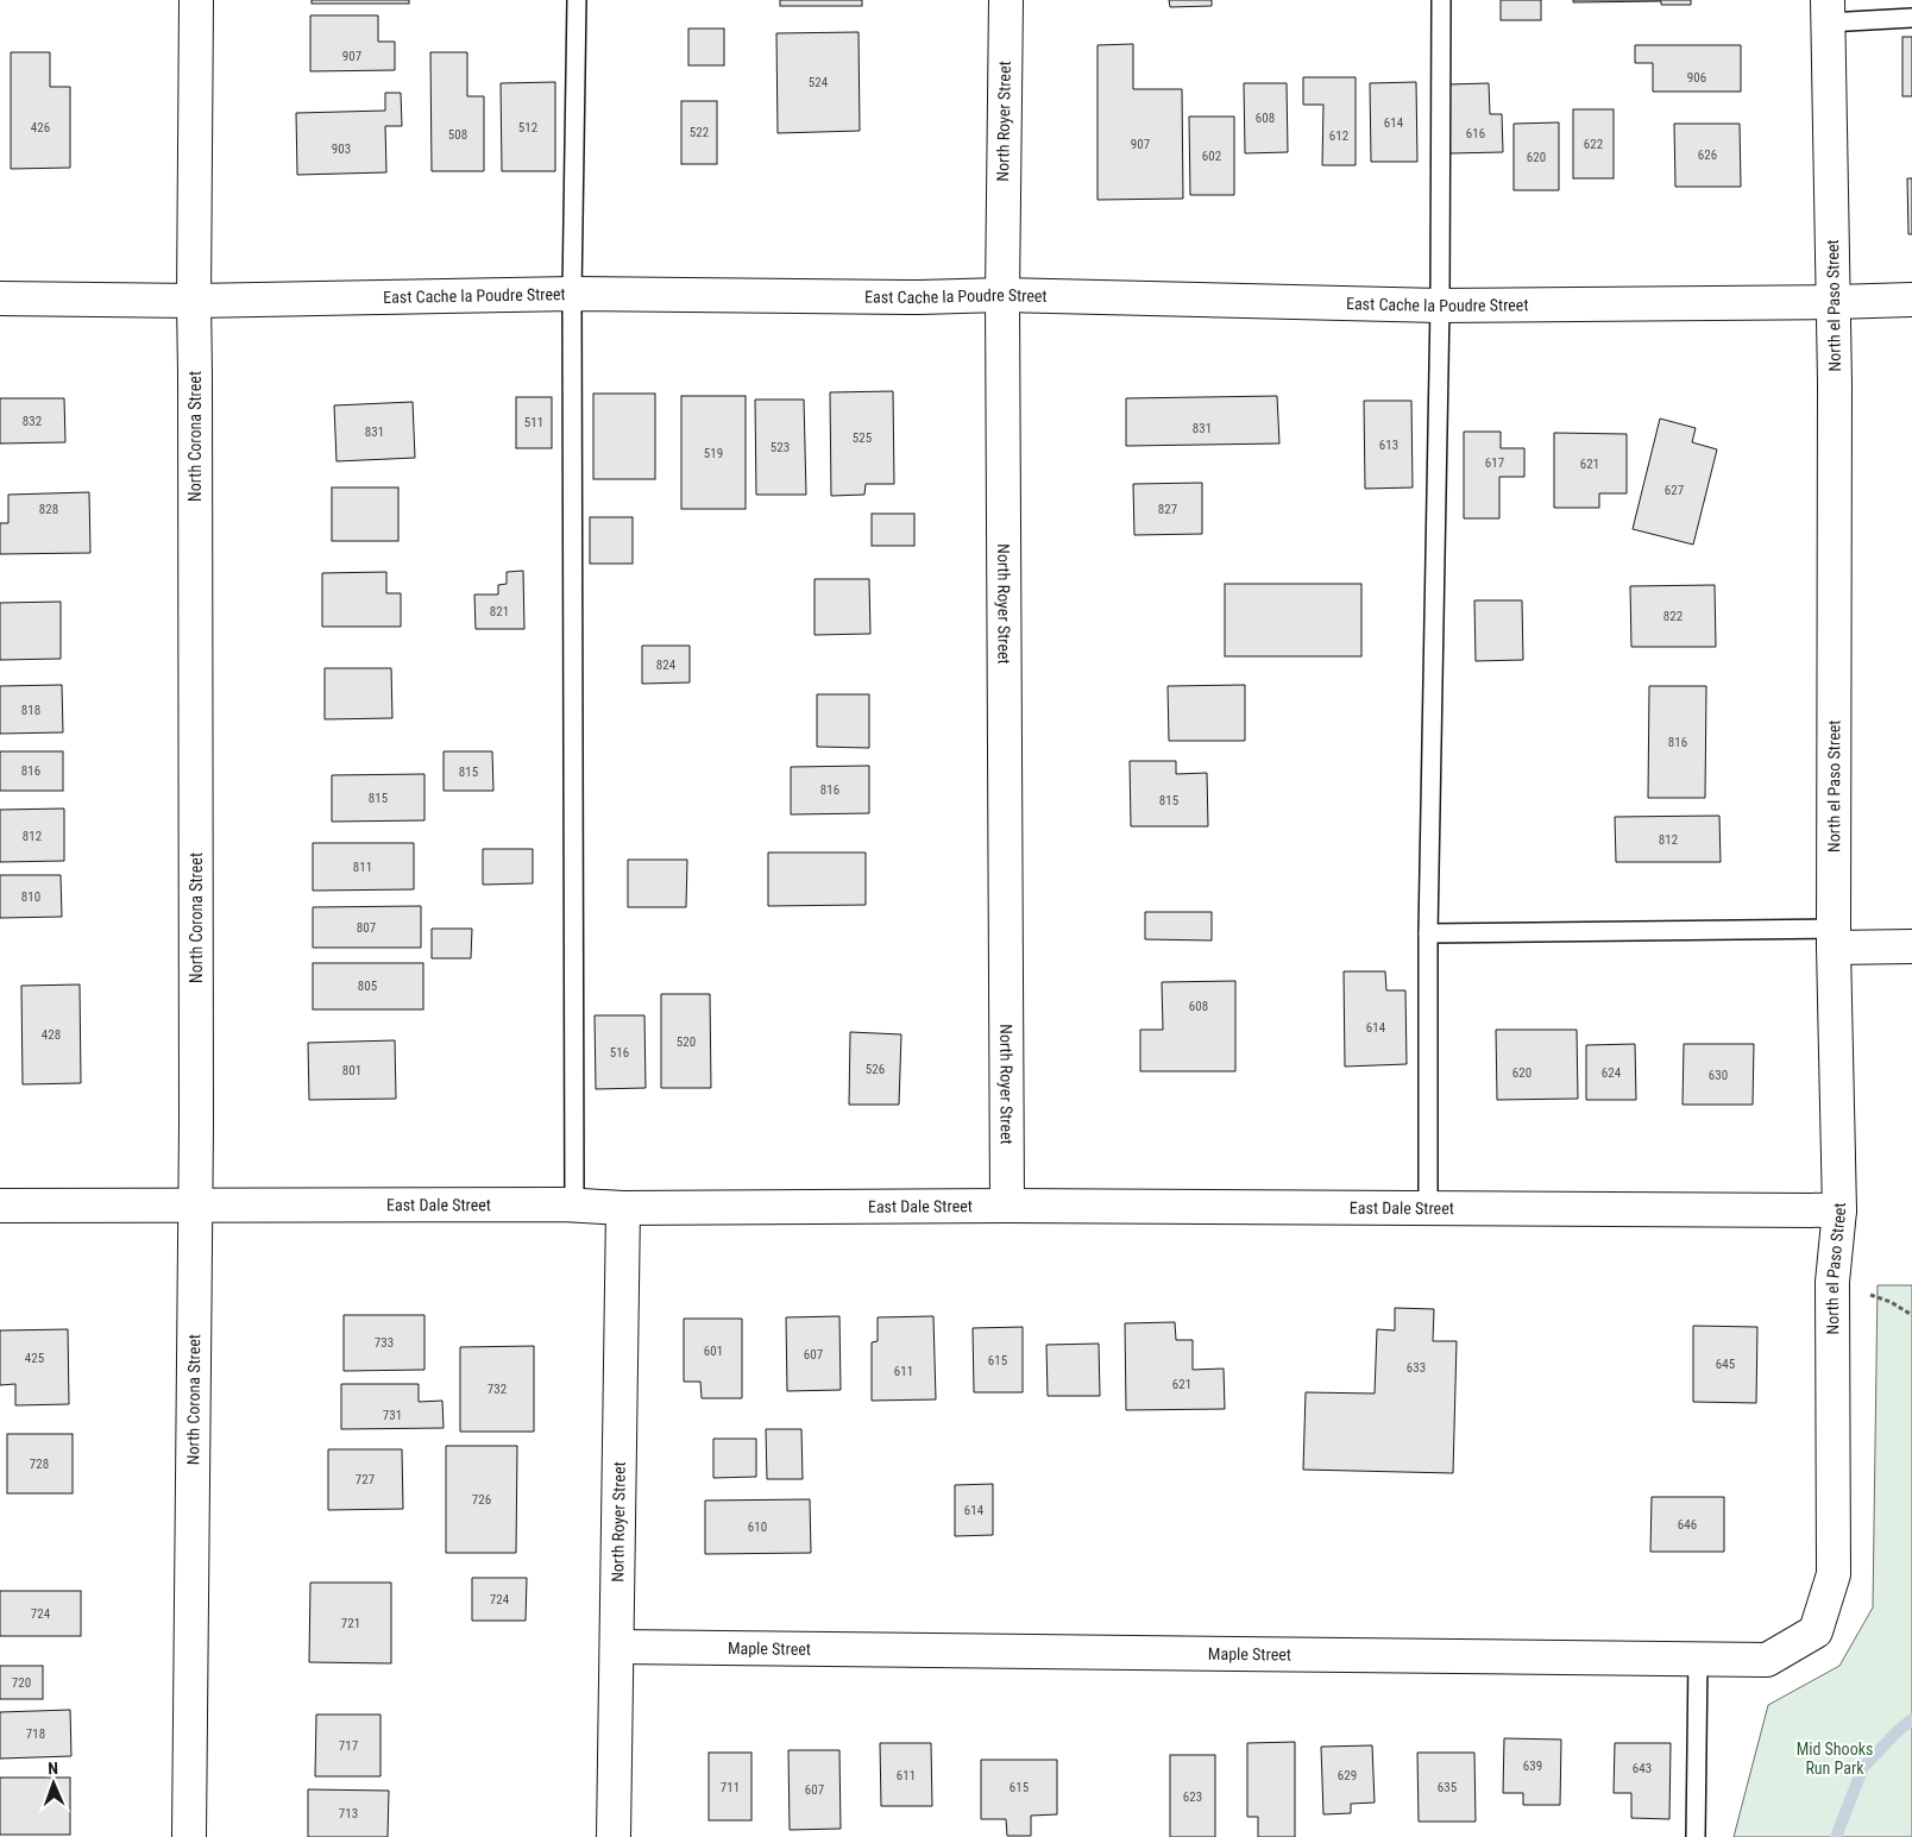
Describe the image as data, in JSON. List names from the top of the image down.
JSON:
{
  "streets": {
    "street": [
      "North Royer Street",
      "East Cache la Poudre Street",
      "North el Paso Street",
      "North Corona Street",
      "East Dale Street",
      "Maple Street"
    ]
  },
  "crossings": [
    ["North Royer Street", "East Cache la Poudre Street"],
    ["North Royer Street", "East Dale Street"],
    ["North Royer Street", "Maple Street"],
    ["East Cache la Poudre Street", "North el Paso Street"],
    ["East Cache la Poudre Street", "North Corona Street"],
    ["North el Paso Street", "East Dale Street"],
    ["North el Paso Street", "Maple Street"],
    ["North Corona Street", "East Dale Street"]
  ],
  "parks": ["Mid Shooks Run Park"],
  "house_numbers": [
    "907",
    "906",
    "524",
    "608",
    "614",
    "426",
    "512",
    "522",
    "616",
    "508",
    "612",
    "907",
    "622",
    "903",
    "626",
    "602",
    "620",
    "832",
    "511",
    "831",
    "831",
    "525",
    "613",
    "523",
    "519",
    "617",
    "621",
    "627",
    "828",
    "827",
    "821",
    "822",
    "824",
    "818",
    "816",
    "816",
    "815",
    "816",
    "815",
    "815",
    "812",
    "812",
    "811",
    "810",
    "807",
    "805",
    "608",
    "614",
    "428",
    "520",
    "516",
    "526",
    "801",
    "620",
    "624",
    "630",
    "733",
    "601",
    "607",
    "425",
    "615",
    "645",
    "633",
    "611",
    "621",
    "732",
    "731",
    "728",
    "727",
    "726",
    "614",
    "646",
    "610",
    "724",
    "724",
    "721",
    "720",
    "718",
    "717",
    "639",
    "643",
    "611",
    "629",
    "711",
    "615",
    "635",
    "607",
    "623",
    "713"
  ],
  "north": "top"
}
